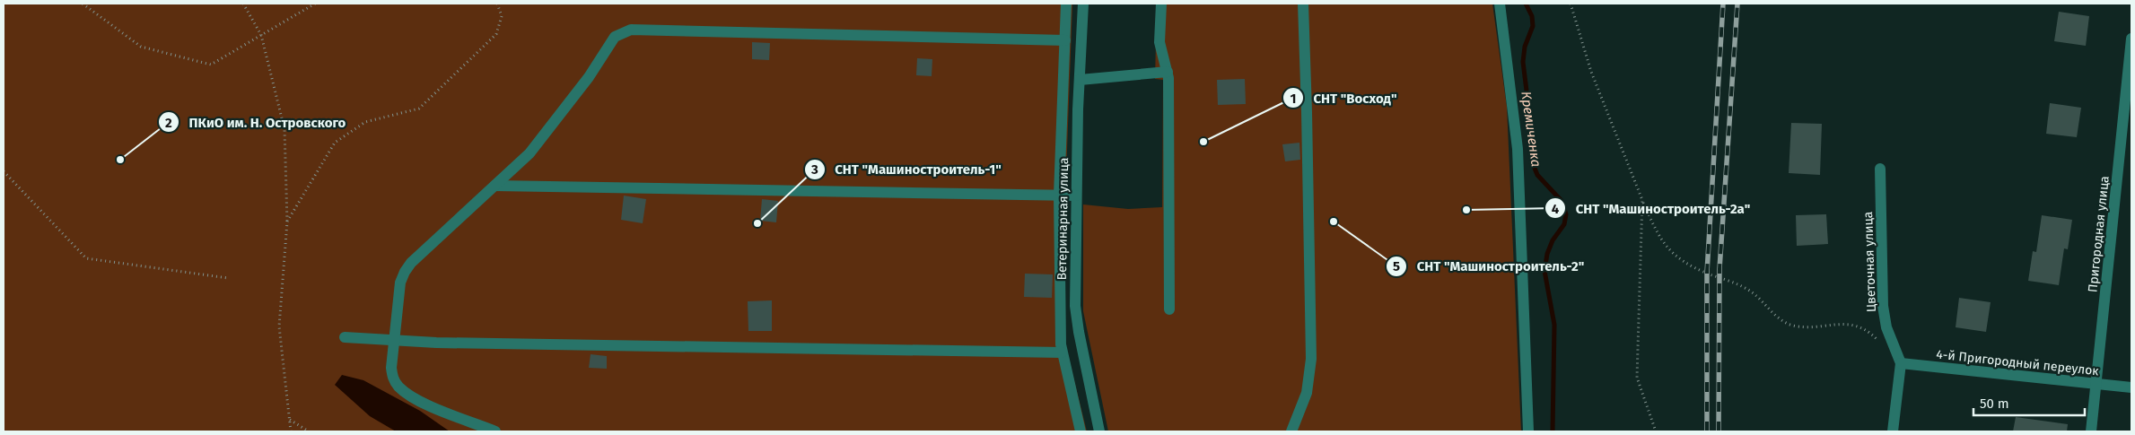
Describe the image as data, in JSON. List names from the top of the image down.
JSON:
{
  "streets": {
    "street": [
      "Ветеринарная улица",
      "Пригородная улица",
      "Цветочная улица",
      "4-й Пригородный переулок"
    ]
  },
  "crossings": [
    ["Пригородная улица", "4-й Пригородный переулок"],
    ["Цветочная улица", "4-й Пригородный переулок"]
  ],
  "water": ["Кремиченка"],
  "places": [
    "СНТ \"Восход\"",
    "ПКиО им. Н. Островского",
    "СНТ \"Машиностроитель-2а\"",
    "СНТ \"Машиностроитель-2\"",
    "СНТ \"Машиностроитель-1\""
  ],
  "scale_bar": "50 m"
}
